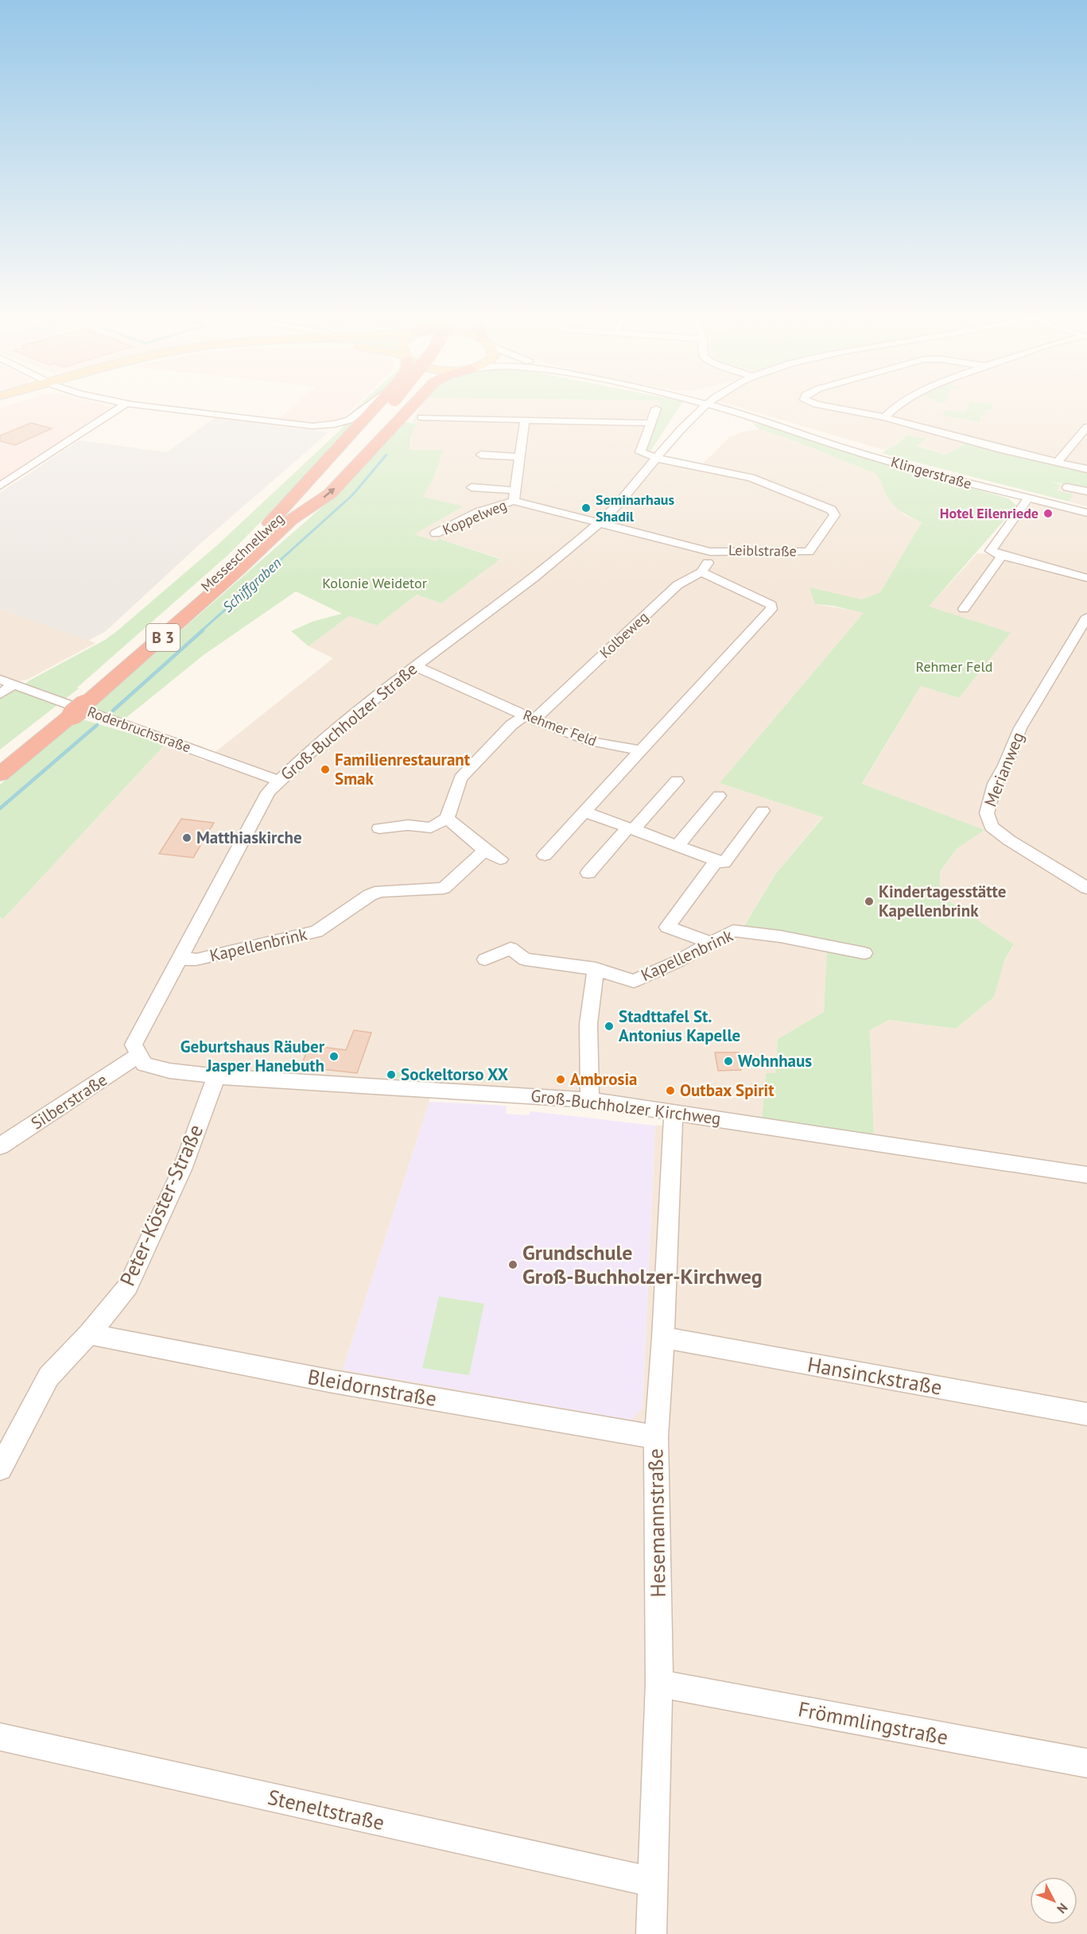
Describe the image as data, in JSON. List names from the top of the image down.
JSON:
{
  "streets": {
    "highway": ["Messeschnellweg", "B 3"],
    "street": [
      "Klingerstraße",
      "Koppelweg",
      "Leiblstraße",
      "Kolbeweg",
      "Groß-Buchholzer Straße",
      "Rehmer Feld",
      "Roderbruchstraße",
      "Merianweg",
      "Kapellenbrink",
      "Silberstraße",
      "Groß-Buchholzer Kirchweg",
      "Peter-Köster-Straße",
      "Hansinckstraße",
      "Bleidornstraße",
      "Hesemannstraße",
      "Frömmlingstraße",
      "Steneltstraße"
    ]
  },
  "crossings": [
    ["Koppelweg", "Leiblstraße"],
    ["Koppelweg", "Groß-Buchholzer Straße"],
    ["Leiblstraße", "Groß-Buchholzer Straße"],
    ["Kolbeweg", "Rehmer Feld"],
    ["Groß-Buchholzer Straße", "Rehmer Feld"],
    ["Groß-Buchholzer Straße", "Roderbruchstraße"],
    ["Groß-Buchholzer Straße", "Kapellenbrink"],
    ["Groß-Buchholzer Straße", "Silberstraße"],
    ["Groß-Buchholzer Straße", "Groß-Buchholzer Kirchweg"],
    ["Silberstraße", "Groß-Buchholzer Kirchweg"],
    ["Groß-Buchholzer Kirchweg", "Peter-Köster-Straße"],
    ["Groß-Buchholzer Kirchweg", "Hesemannstraße"],
    ["Peter-Köster-Straße", "Bleidornstraße"],
    ["Hansinckstraße", "Hesemannstraße"],
    ["Bleidornstraße", "Hesemannstraße"],
    ["Hesemannstraße", "Frömmlingstraße"],
    ["Hesemannstraße", "Steneltstraße"]
  ],
  "water": ["Schiffgraben"],
  "parks": ["Kolonie Weidetor", "Rehmer Feld"],
  "places": [
    "Seminarhaus Shadil",
    "Hotel Eilenriede",
    "Familienrestaurant Smak",
    "Matthiaskirche",
    "Kindertagesstätte Kapellenbrink",
    "Stadttafel St. Antonius Kapelle",
    "Geburtshaus Räuber Jasper Hanebuth",
    "Wohnhaus",
    "Sockeltorso XX",
    "Ambrosia",
    "Outbax Spirit",
    "Grundschule Groß-Buchholzer-Kirchweg"
  ],
  "north": "bottom right"
}
